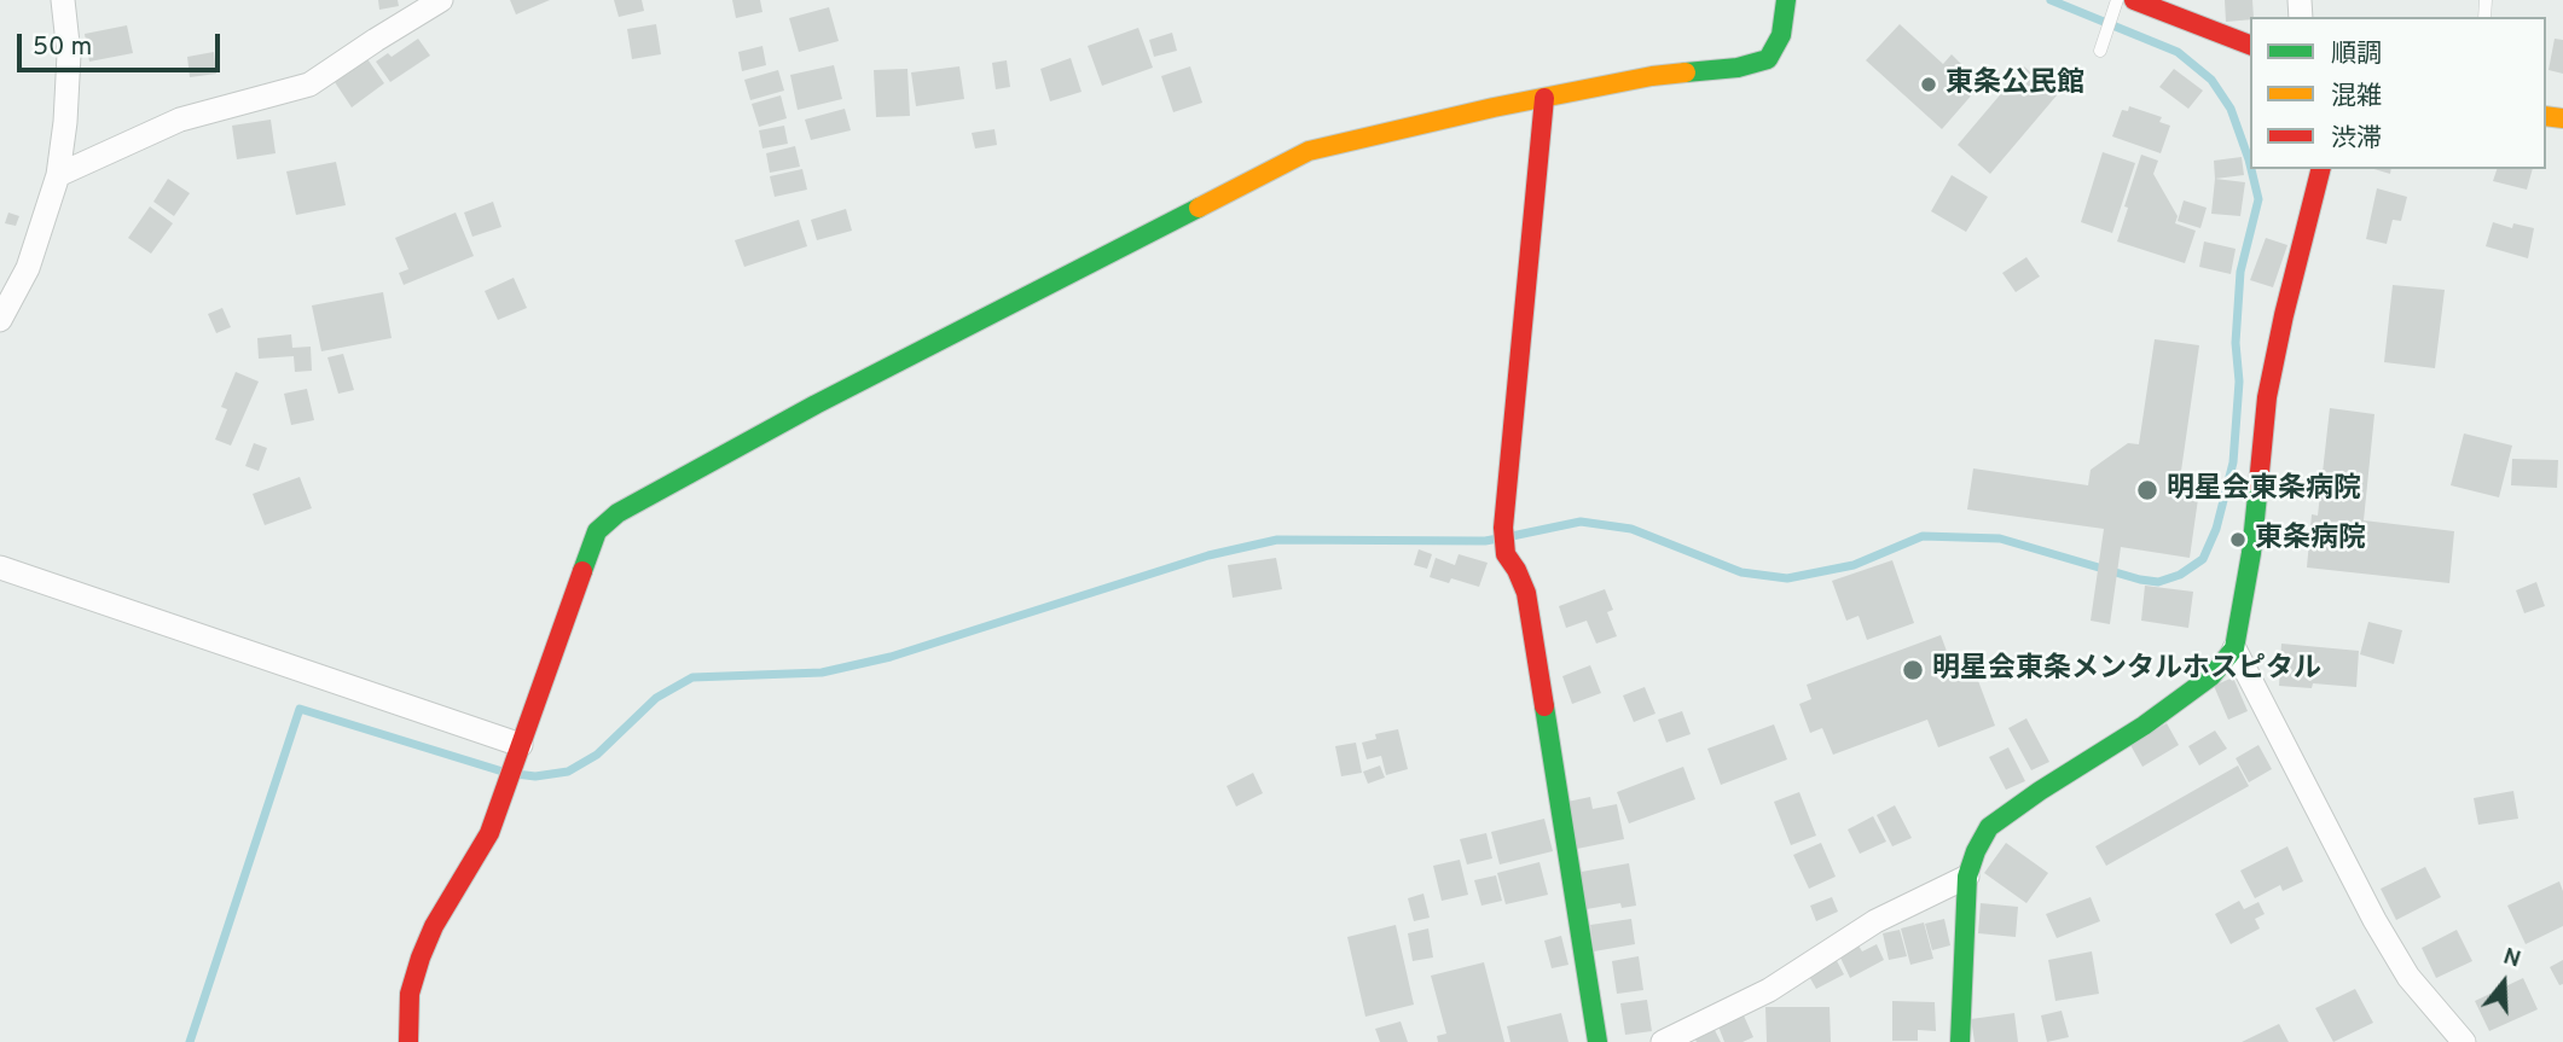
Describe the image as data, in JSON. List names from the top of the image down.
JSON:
{
  "places": [
    "東条公民館",
    "明星会東条病院",
    "東条病院",
    "明星会東条メンタルホスピタル"
  ],
  "legend": ["順調", "混雑", "渋滞"],
  "scale_bar": "50 m",
  "north": "top"
}
